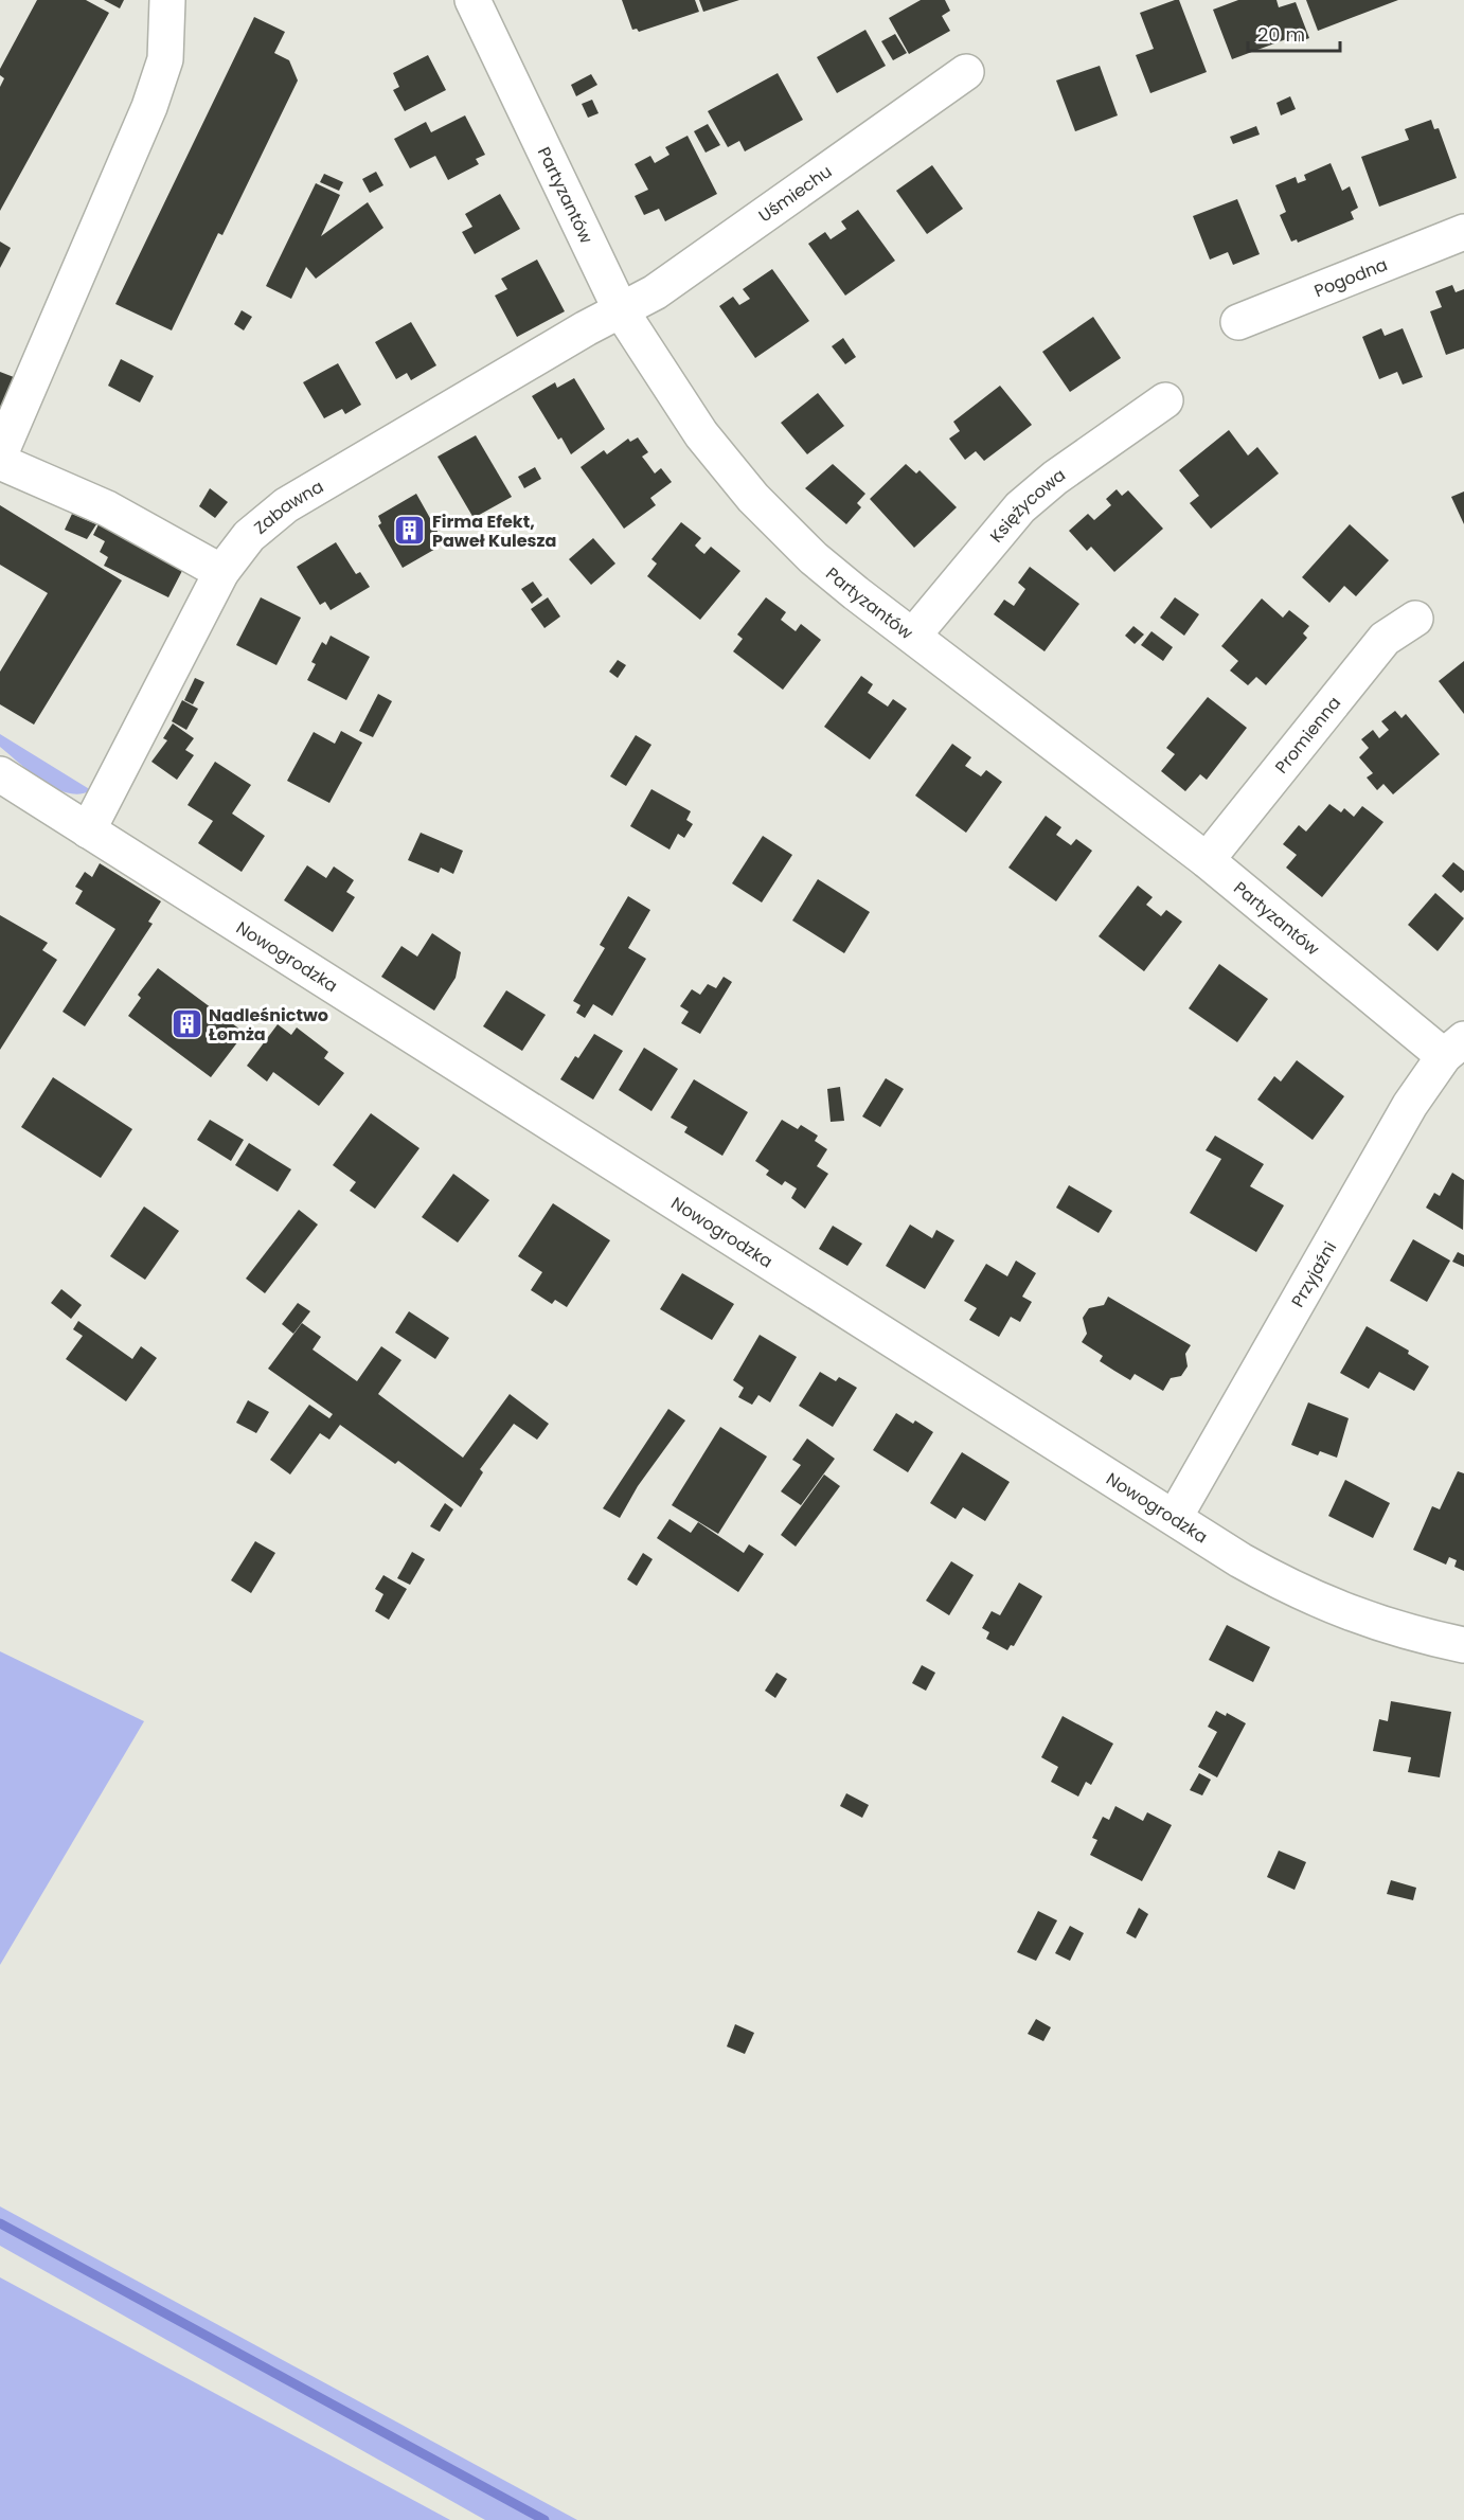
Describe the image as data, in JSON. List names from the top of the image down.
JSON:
{
  "streets": {
    "street": [
      "Uśmiechu",
      "Partyzantów",
      "Pogodna",
      "Zabawna",
      "Księżycowa",
      "Promienna",
      "Nowogrodzka",
      "Przyjaźni"
    ]
  },
  "crossings": [
    ["Uśmiechu", "Partyzantów"],
    ["Uśmiechu", "Zabawna"],
    ["Partyzantów", "Zabawna"],
    ["Partyzantów", "Księżycowa"],
    ["Partyzantów", "Promienna"],
    ["Partyzantów", "Przyjaźni"],
    ["Zabawna", "Nowogrodzka"],
    ["Nowogrodzka", "Przyjaźni"]
  ],
  "places": {
    "building": ["Firma Efekt, Paweł Kulesza", "Nadleśnictwo Łomża"]
  },
  "scale_bar": "20 m"
}
